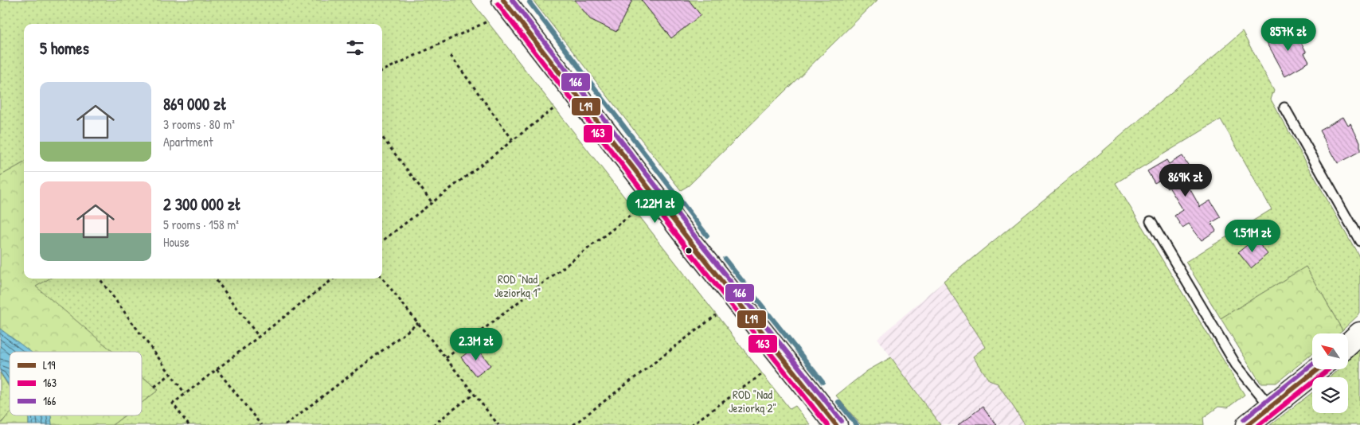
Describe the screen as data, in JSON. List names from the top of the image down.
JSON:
{
  "parks": ["ROD \"Nad Jeziorką 1\"", "ROD \"Nad Jeziorką 2\""],
  "lines": ["transit line L19", "transit line 166", "transit line 163"],
  "legend": ["L19", "163", "166"],
  "north": "top left",
  "page": {
    "price": [
      "857K zł",
      "869K zł",
      "1.22M zł",
      "1.51M zł",
      "2.3M zł"
    ],
    "heading": "5 homes",
    "list": [
      {
        "name": "869 000 zł",
        "note": "3 rooms · 80 m² · Apartment"
      },
      {
        "name": "2 300 000 zł",
        "note": "5 rooms · 158 m² · House"
      }
    ]
  }
}
